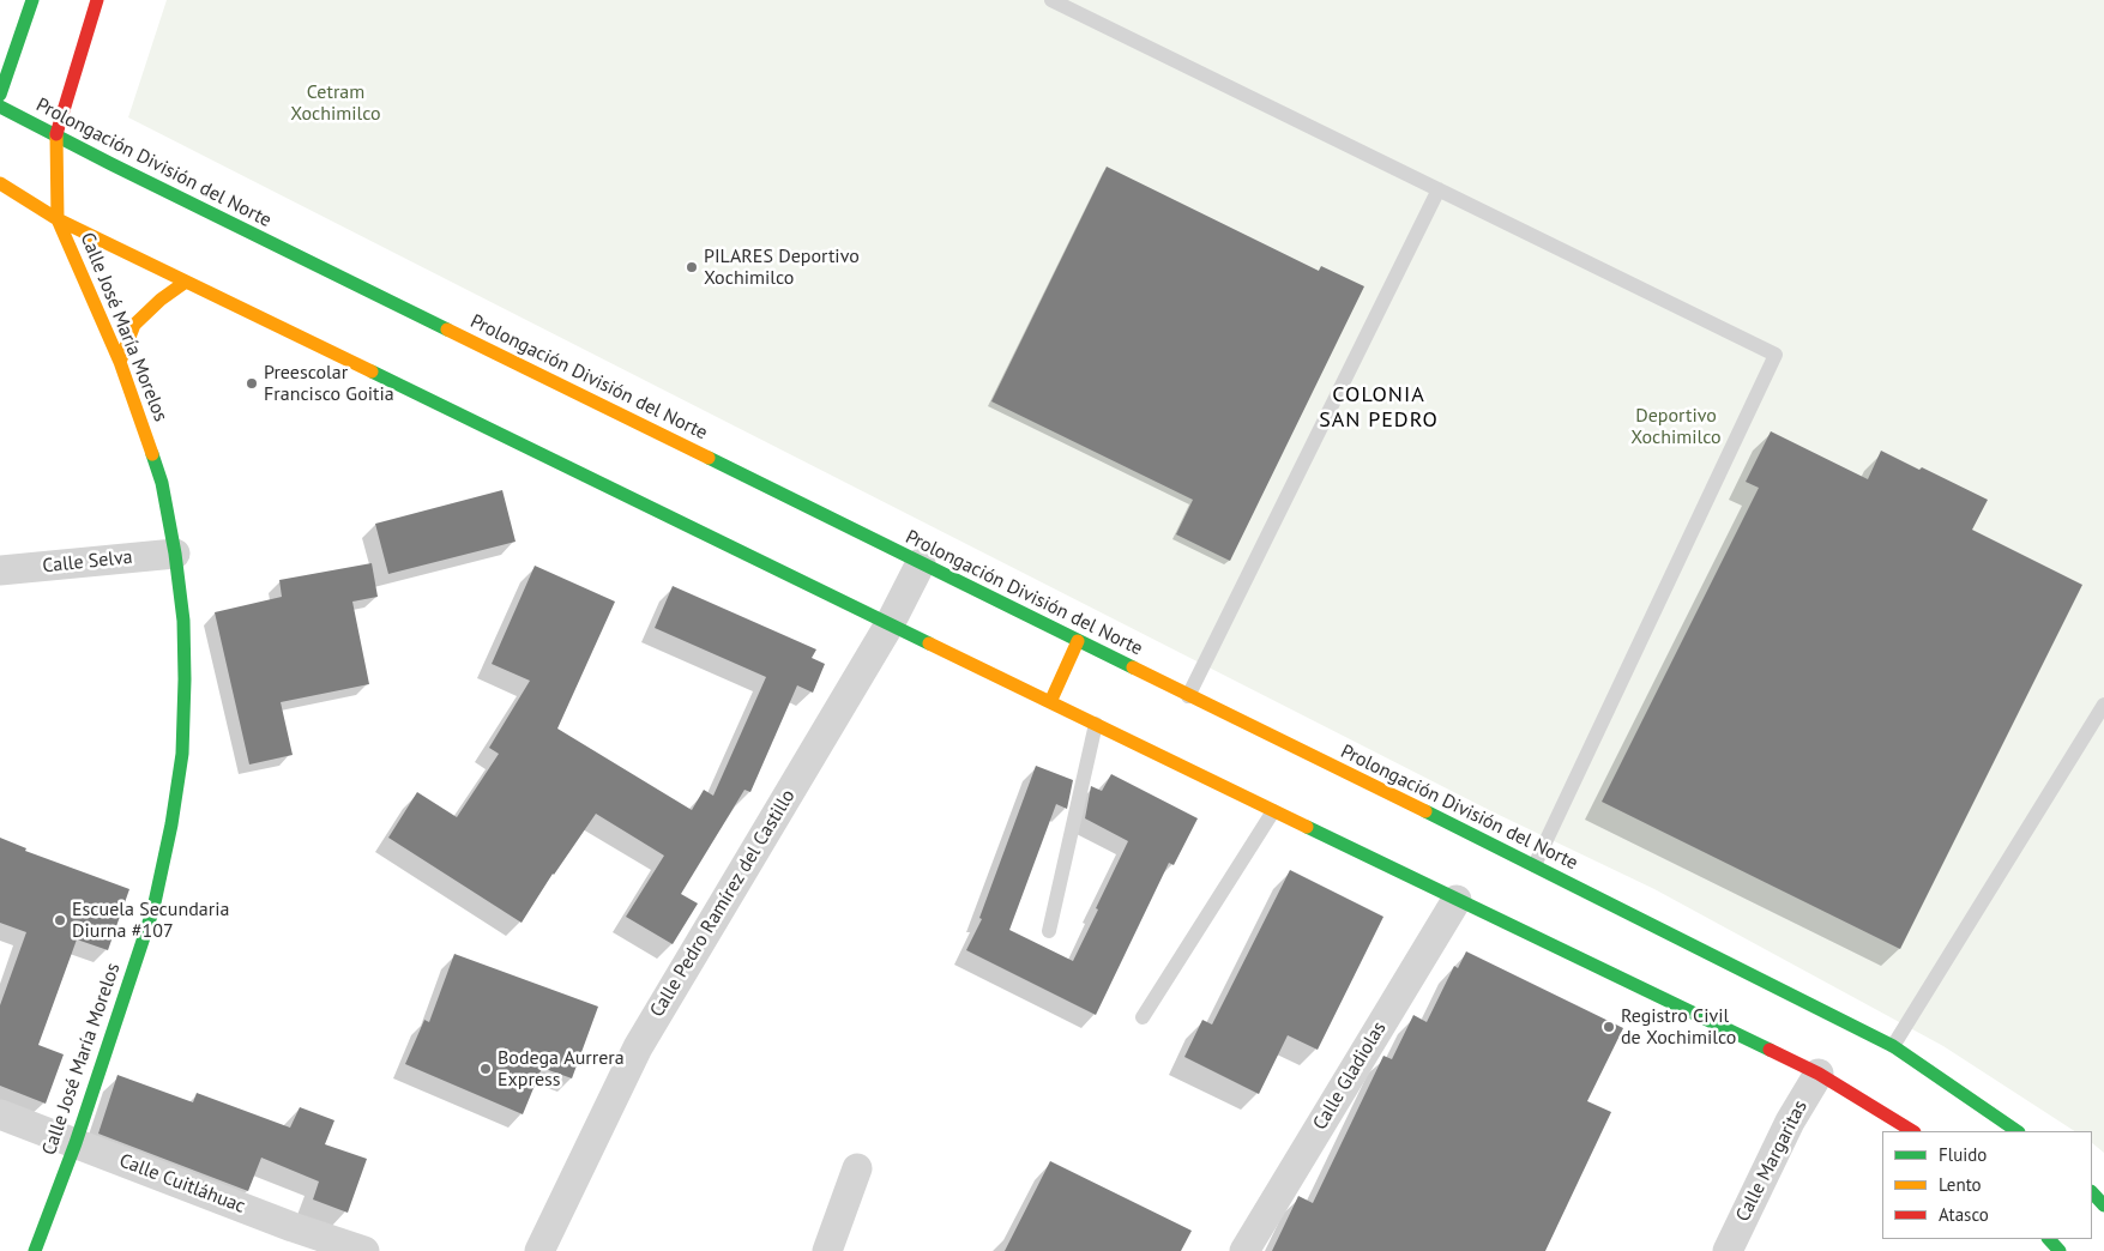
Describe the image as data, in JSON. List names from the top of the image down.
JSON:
{
  "streets": {
    "main road": ["Prolongación División del Norte", "Calle José María Morelos"],
    "street": [
      "Calle Selva",
      "Calle Pedro Ramírez del Castillo",
      "Calle Gladiolas",
      "Calle Margaritas",
      "Calle Cuitláhuac"
    ]
  },
  "crossings": [
    ["Prolongación División del Norte", "Calle Pedro Ramírez del Castillo"],
    ["Calle José María Morelos", "Calle Selva"],
    ["Calle José María Morelos", "Calle Cuitláhuac"]
  ],
  "districts": ["COLONIA SAN PEDRO"],
  "parks": ["Cetram Xochimilco", "Deportivo Xochimilco"],
  "places": [
    "PILARES Deportivo Xochimilco",
    "Preescolar Francisco Goitia",
    "Escuela Secundaria Diurna #107",
    "Registro Civil de Xochimilco",
    "Bodega Aurrera Express"
  ],
  "legend": ["Fluido", "Lento", "Atasco"]
}
